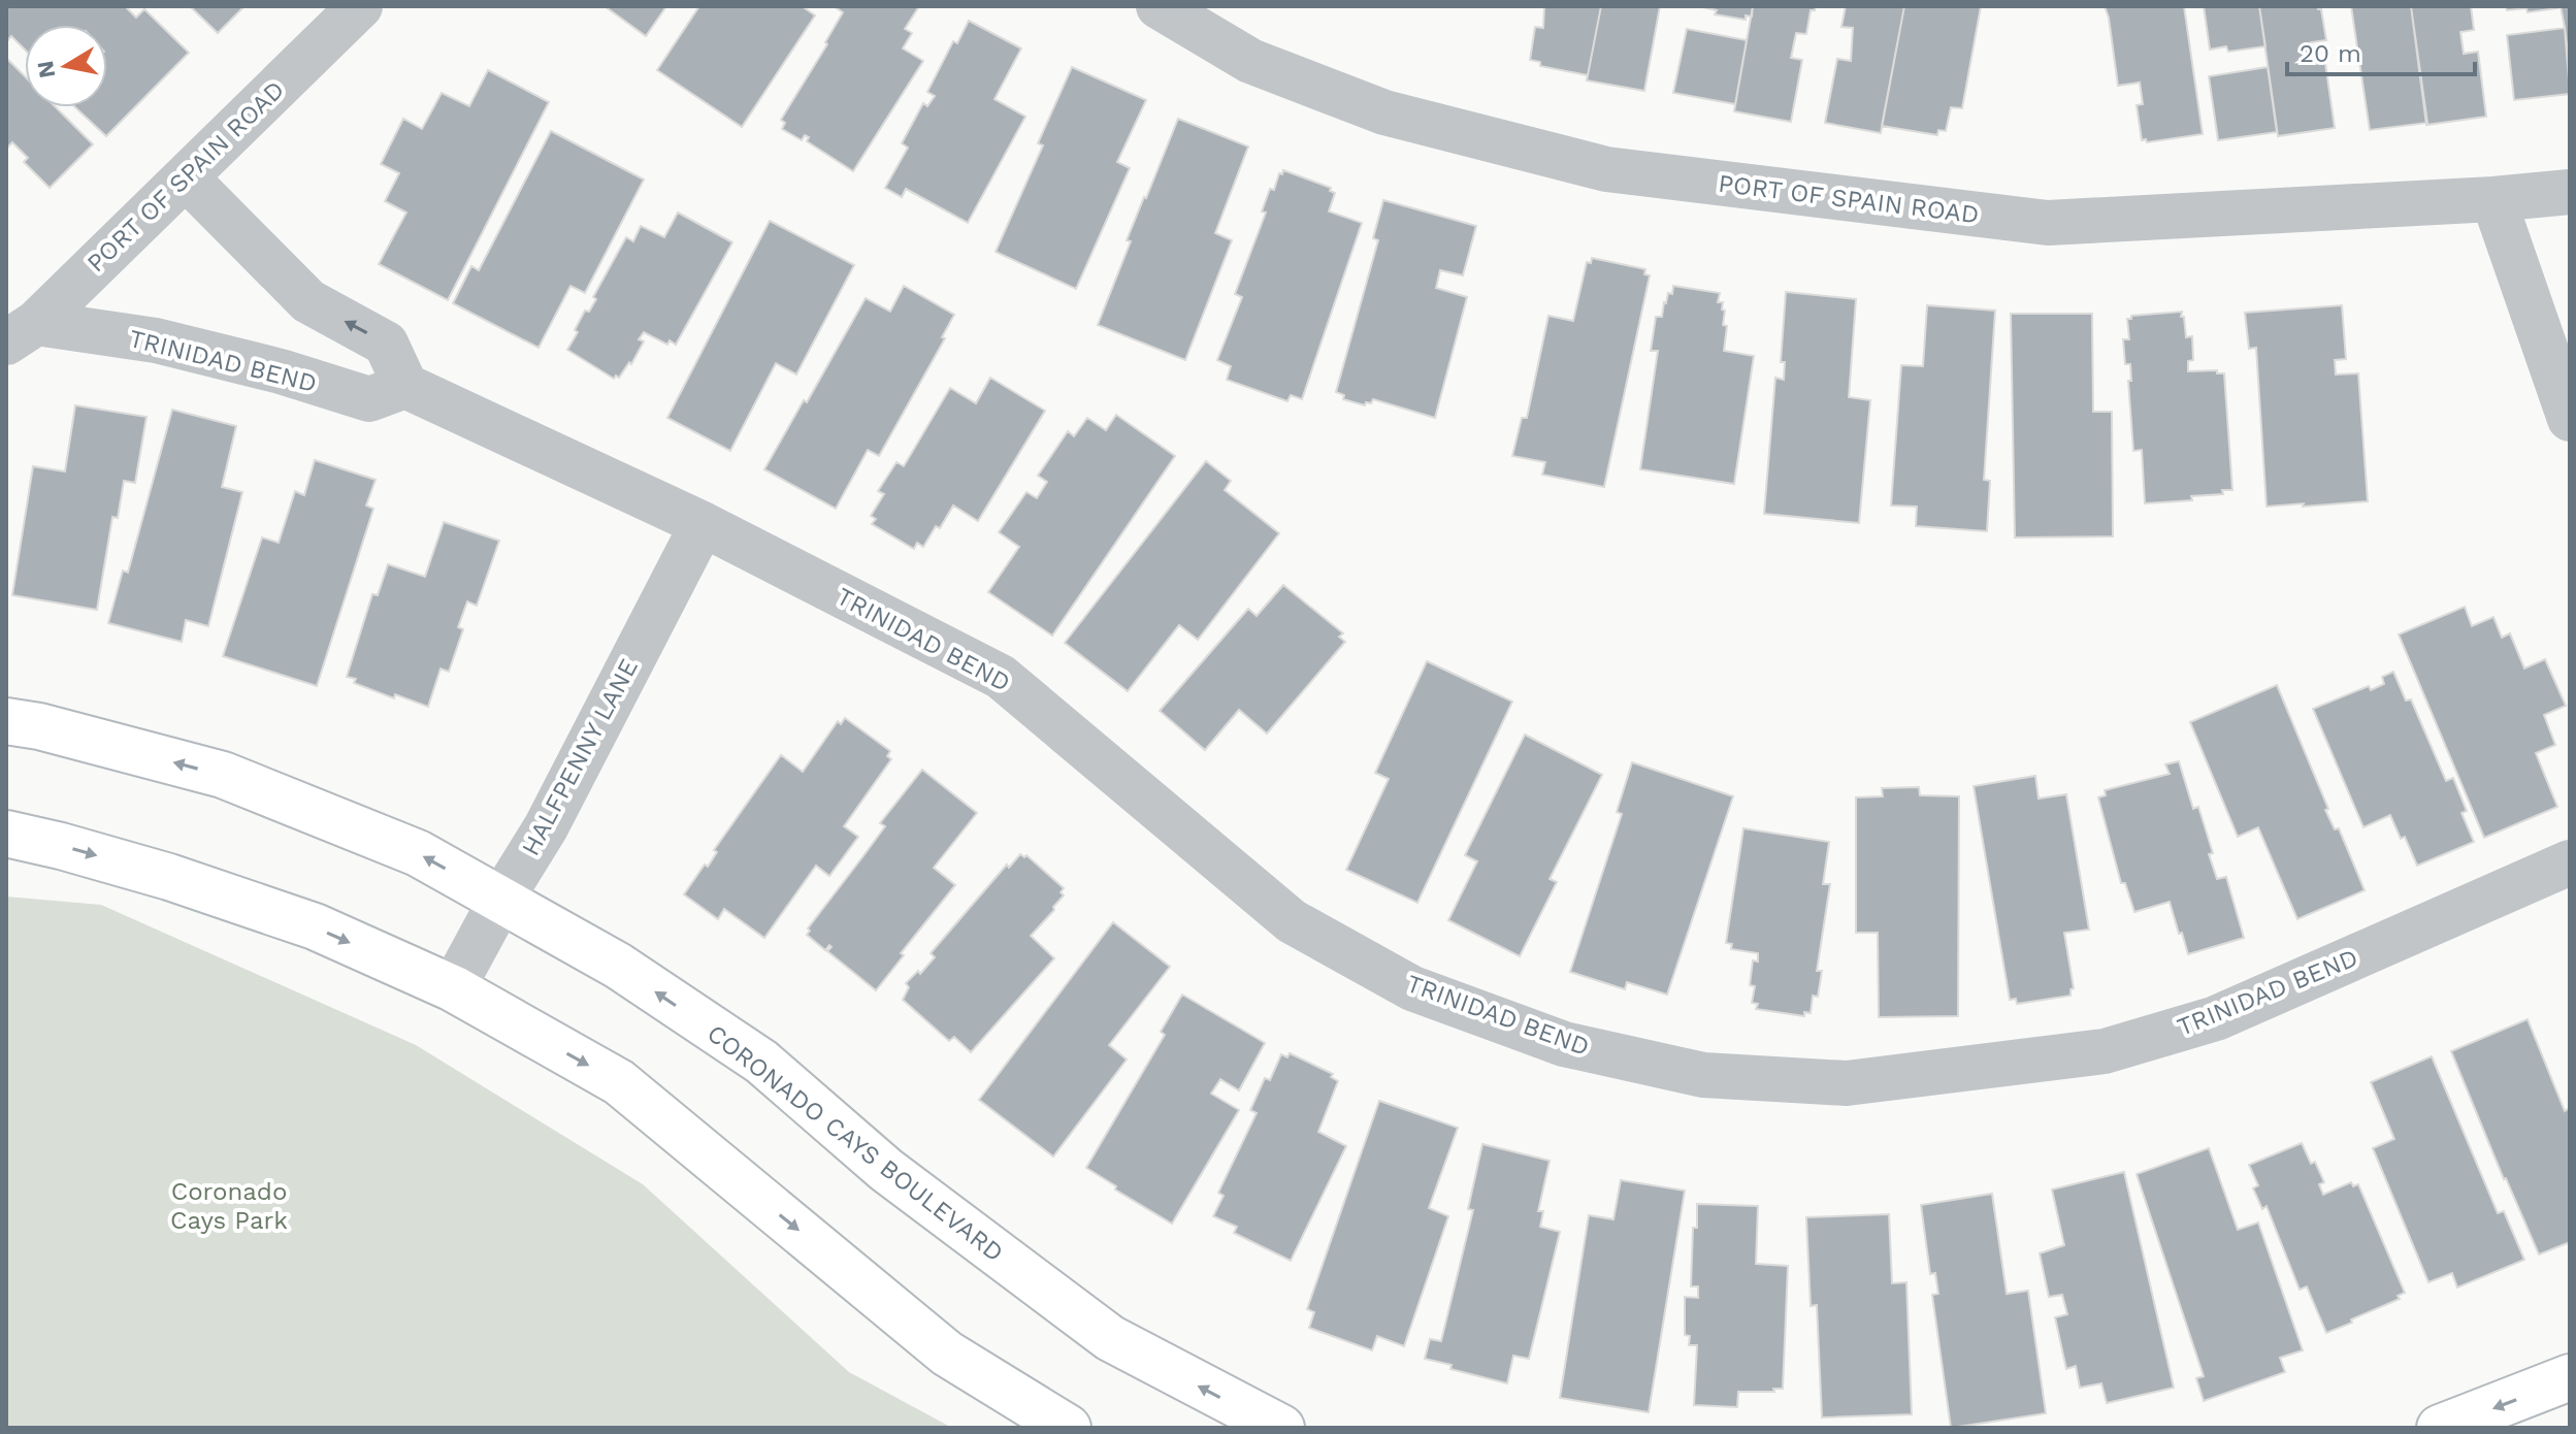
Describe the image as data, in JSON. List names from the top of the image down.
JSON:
{
  "streets": {
    "street": [
      "PORT OF SPAIN ROAD",
      "TRINIDAD BEND",
      "HALFPENNY LANE",
      "CORONADO CAYS BOULEVARD"
    ]
  },
  "crossings": [
    ["PORT OF SPAIN ROAD", "TRINIDAD BEND"],
    ["TRINIDAD BEND", "HALFPENNY LANE"],
    ["HALFPENNY LANE", "CORONADO CAYS BOULEVARD"]
  ],
  "parks": ["Coronado Cays Park"],
  "scale_bar": "20 m",
  "north": "left"
}
